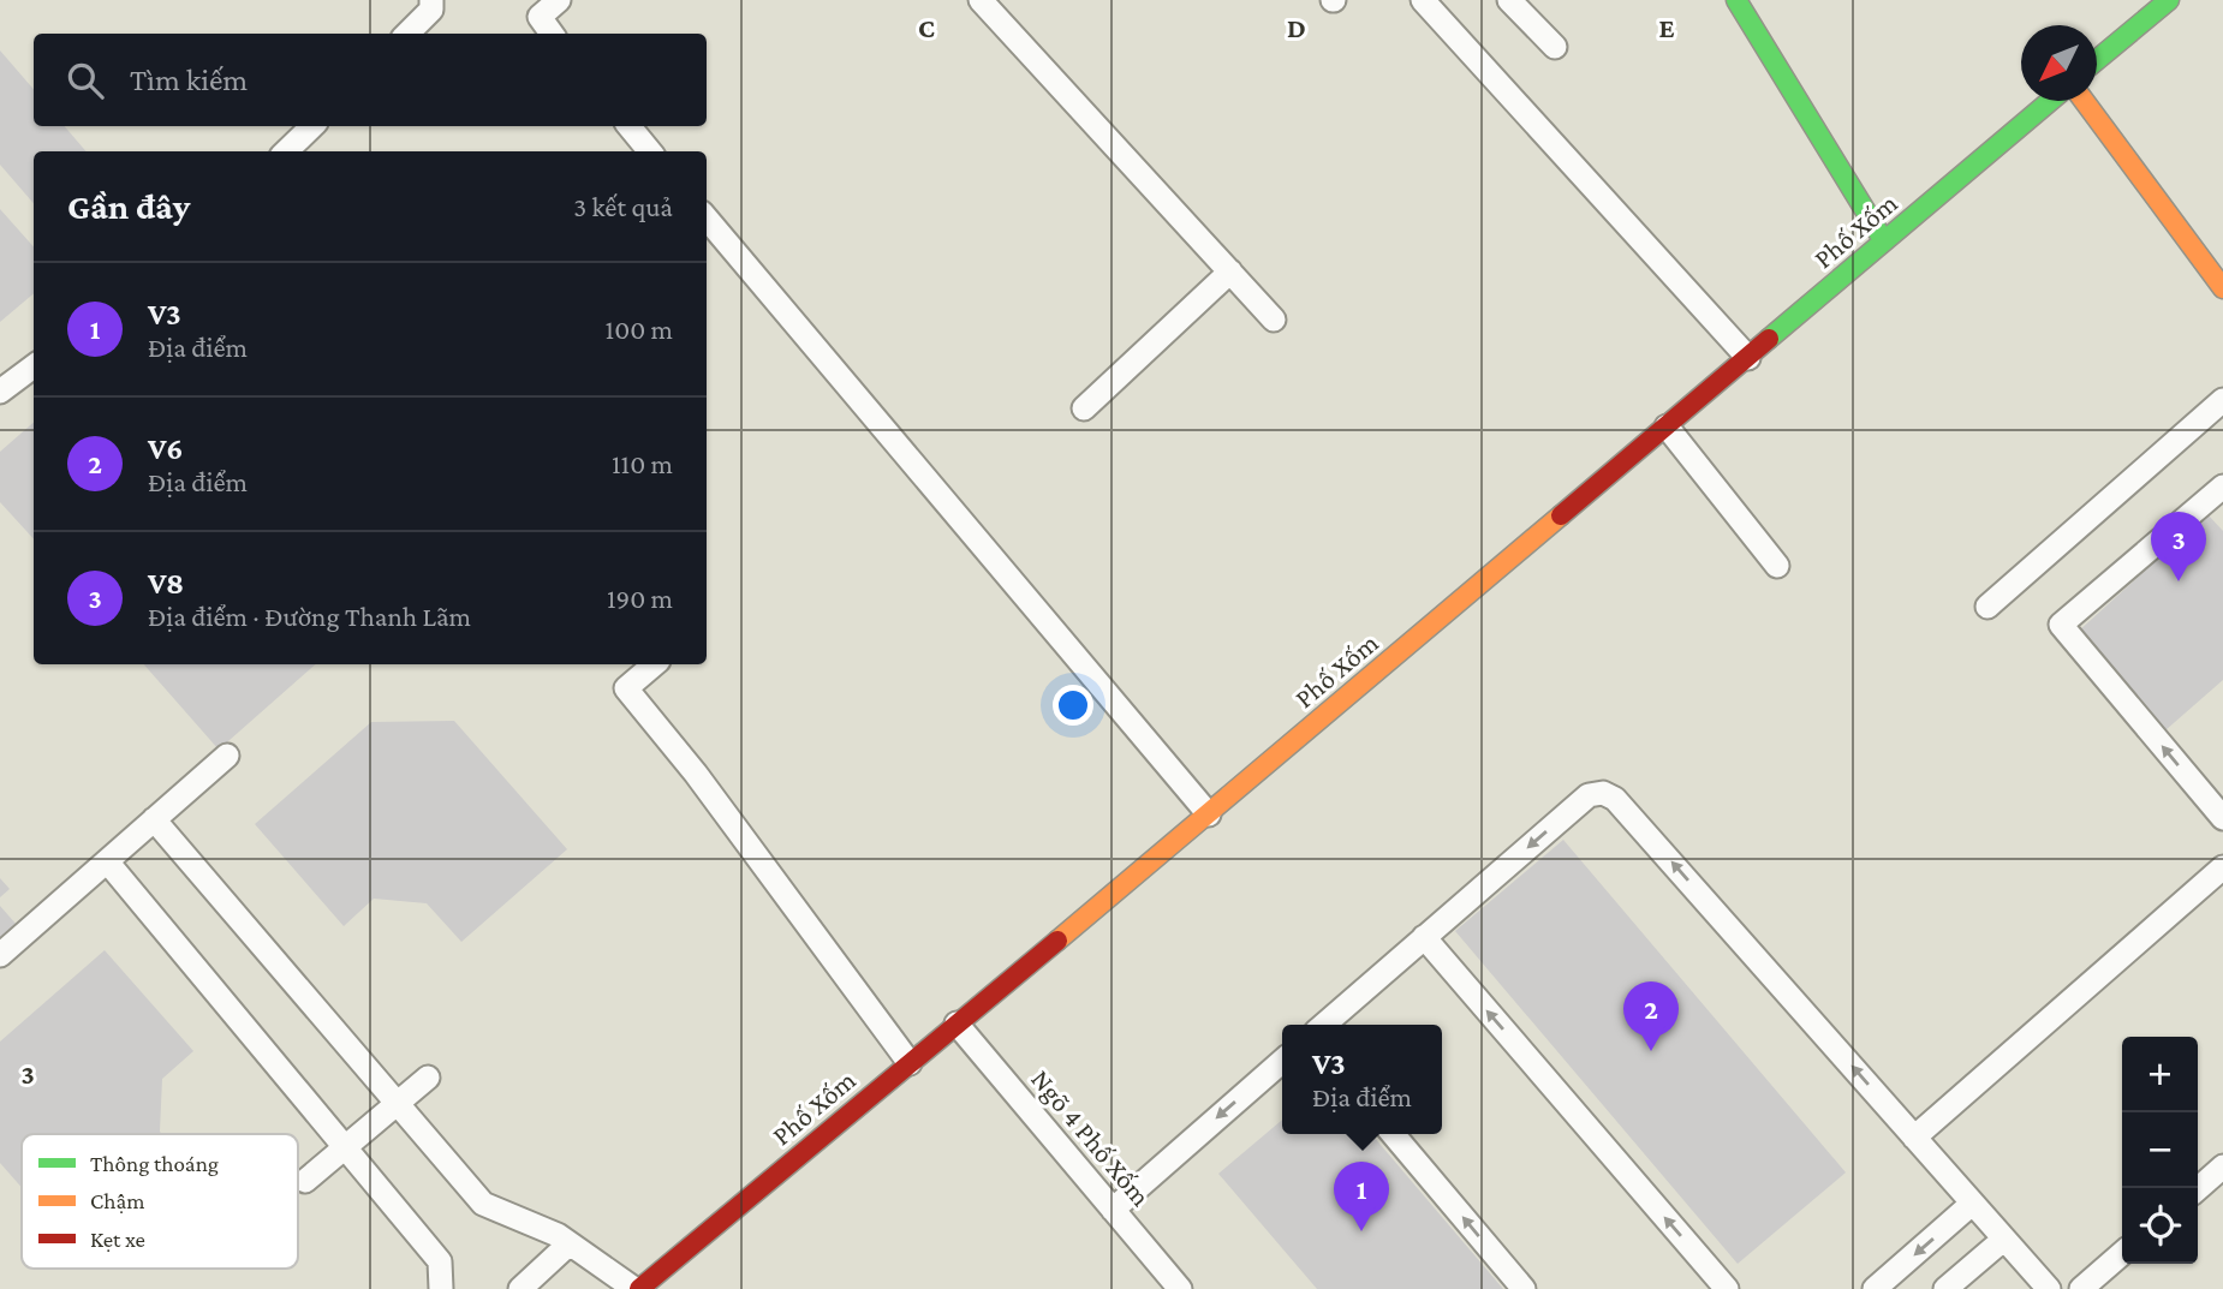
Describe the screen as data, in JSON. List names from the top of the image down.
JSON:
{
  "streets": {
    "main road": ["Phố Xốm"],
    "lane": ["Ngõ 4 Phố Xốm"]
  },
  "crossings": [
    ["Phố Xốm", "Ngõ 4 Phố Xốm"]
  ],
  "legend": ["Thông thoáng", "Chậm", "Kẹt xe"],
  "north": "bottom left",
  "page": {
    "search": "Tìm kiếm",
    "heading": ["Gần đây", "3 kết quả"],
    "list": [
      {
        "mark": "1",
        "name": "V3",
        "note": "Địa điểm",
        "value": "100 m"
      },
      {
        "mark": "2",
        "name": "V6",
        "note": "Địa điểm",
        "value": "110 m"
      },
      {
        "mark": "3",
        "name": "V8",
        "note": "Địa điểm · Đường Thanh Lãm",
        "value": "190 m"
      }
    ],
    "pins": ["3", "2", "1"],
    "popup": ["V3", "Địa điểm"],
    "map_buttons": ["+", "−"]
  },
  "grid": {
    "columns": ["C", "D", "E"],
    "rows": ["3"]
  }
}
